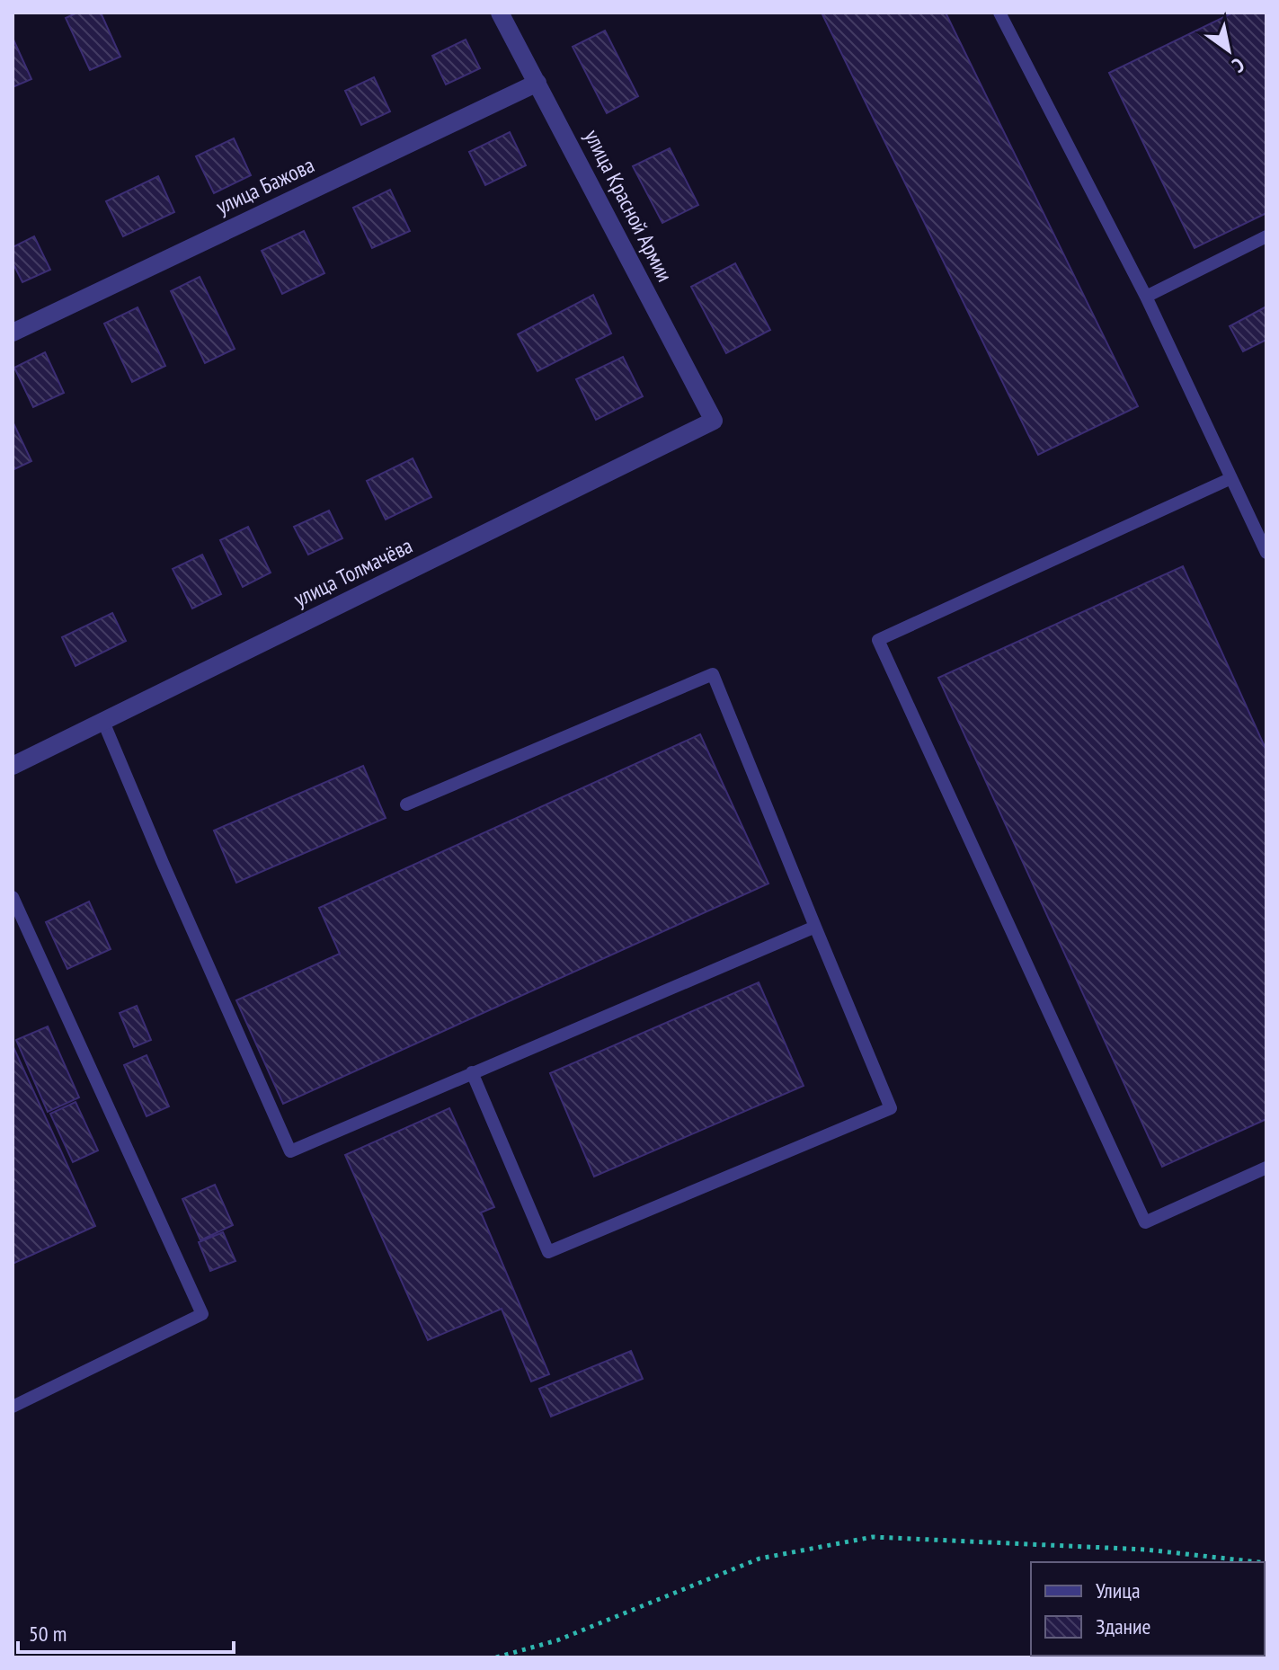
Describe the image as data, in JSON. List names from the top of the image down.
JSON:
{
  "streets": {
    "street": ["улица Бажова", "улица Красной Армии", "улица Толмачёва"]
  },
  "crossings": [
    ["улица Бажова", "улица Красной Армии"],
    ["улица Красной Армии", "улица Толмачёва"]
  ],
  "legend": ["Улица", "Здание"],
  "scale_bar": "50 m",
  "north": "bottom right"
}
